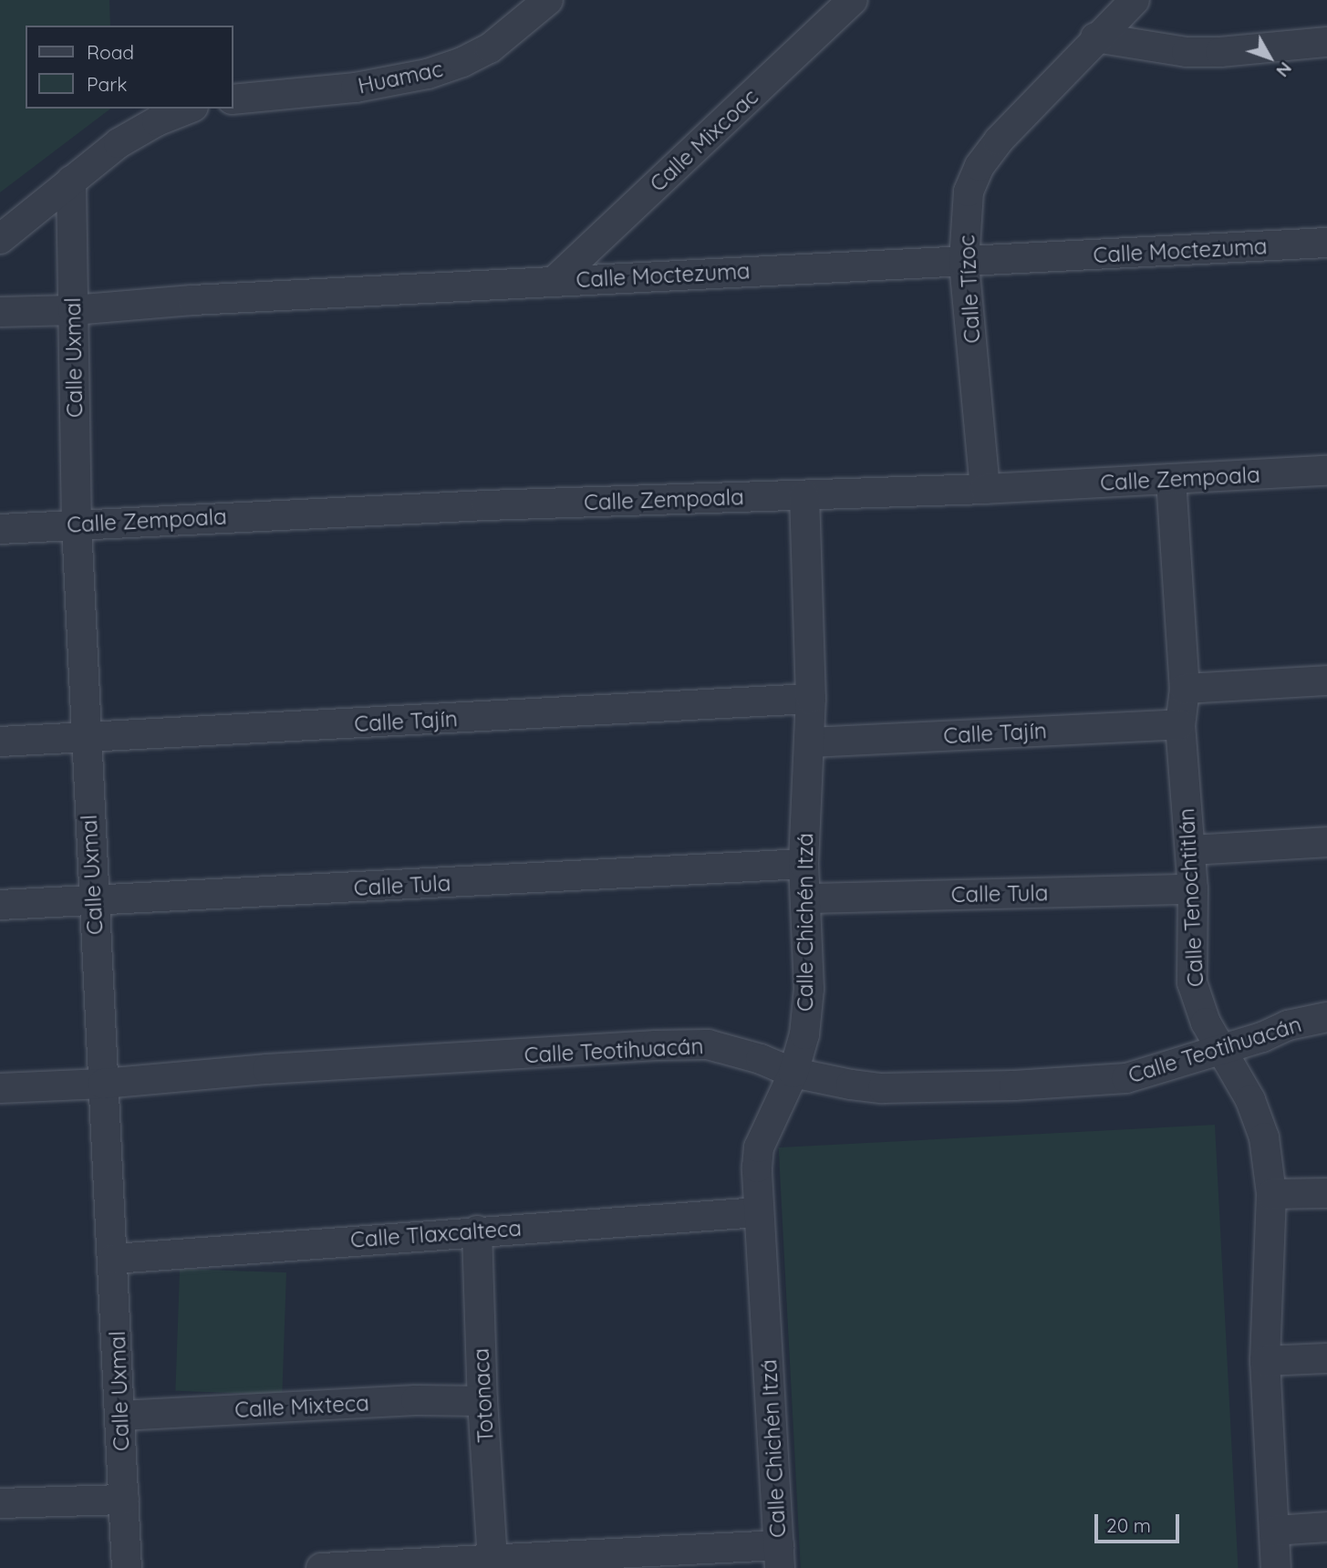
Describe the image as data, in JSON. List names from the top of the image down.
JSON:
{
  "streets": {
    "street": [
      "Huamac",
      "Calle Mixcoac",
      "Calle Moctezuma",
      "Calle Tízoc",
      "Calle Uxmal",
      "Calle Zempoala",
      "Calle Tajín",
      "Calle Tula",
      "Calle Tenochtitlán",
      "Calle Chichén Itzá",
      "Calle Teotihuacán",
      "Calle Tlaxcalteca",
      "Totonaca",
      "Calle Mixteca"
    ]
  },
  "crossings": [
    ["Calle Mixcoac", "Calle Moctezuma"],
    ["Calle Moctezuma", "Calle Tízoc"],
    ["Calle Moctezuma", "Calle Uxmal"],
    ["Calle Tízoc", "Calle Zempoala"],
    ["Calle Uxmal", "Calle Zempoala"],
    ["Calle Uxmal", "Calle Tajín"],
    ["Calle Uxmal", "Calle Tula"],
    ["Calle Uxmal", "Calle Teotihuacán"],
    ["Calle Uxmal", "Calle Tlaxcalteca"],
    ["Calle Uxmal", "Calle Mixteca"],
    ["Calle Zempoala", "Calle Tenochtitlán"],
    ["Calle Zempoala", "Calle Chichén Itzá"],
    ["Calle Tajín", "Calle Tenochtitlán"],
    ["Calle Tajín", "Calle Chichén Itzá"],
    ["Calle Tula", "Calle Tenochtitlán"],
    ["Calle Tula", "Calle Chichén Itzá"],
    ["Calle Tenochtitlán", "Calle Teotihuacán"],
    ["Calle Chichén Itzá", "Calle Teotihuacán"],
    ["Calle Chichén Itzá", "Calle Tlaxcalteca"],
    ["Calle Tlaxcalteca", "Totonaca"],
    ["Totonaca", "Calle Mixteca"]
  ],
  "legend": ["Road", "Park"],
  "scale_bar": "20 m",
  "north": "bottom right"
}
